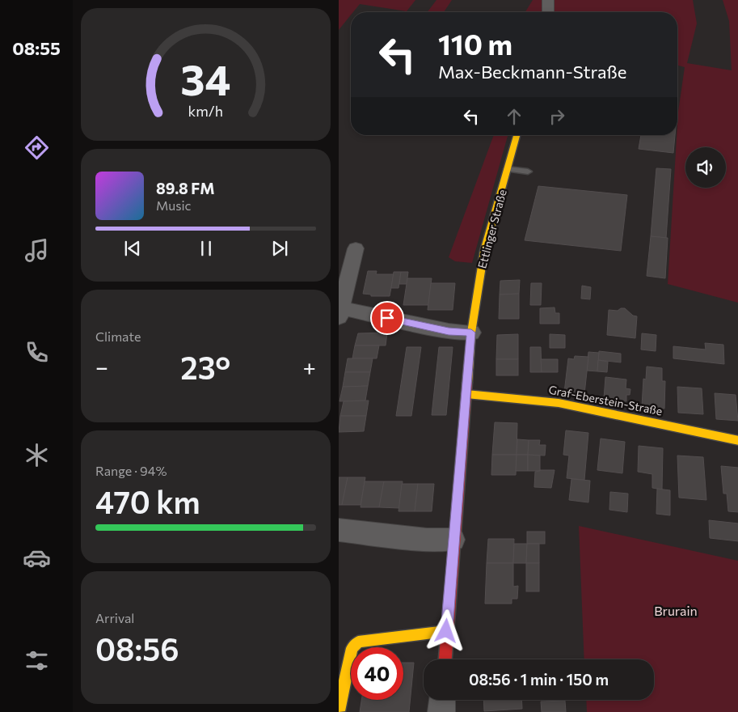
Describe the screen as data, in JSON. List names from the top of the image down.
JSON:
{
  "streets": {
    "street": ["Ettlinger Straße", "Graf-Eberstein-Straße"]
  },
  "crossings": [
    ["Ettlinger Straße", "Graf-Eberstein-Straße"]
  ],
  "parks": ["Brurain"],
  "page": {
    "tabs": "08:55",
    "turn": ["110 m", "Max-Beckmann-Straße"],
    "song": ["89.8 FM", "Music"],
    "tile": [
      "Climate",
      ["Range · 94%", "470 km"],
      ["Arrival", "08:56"]
    ],
    "heat": ["−", "23°", "+"],
    "limit": "40",
    "trip": "08:56 · 1 min · 150 m",
    "gauge": ["34", "km/h"]
  }
}
